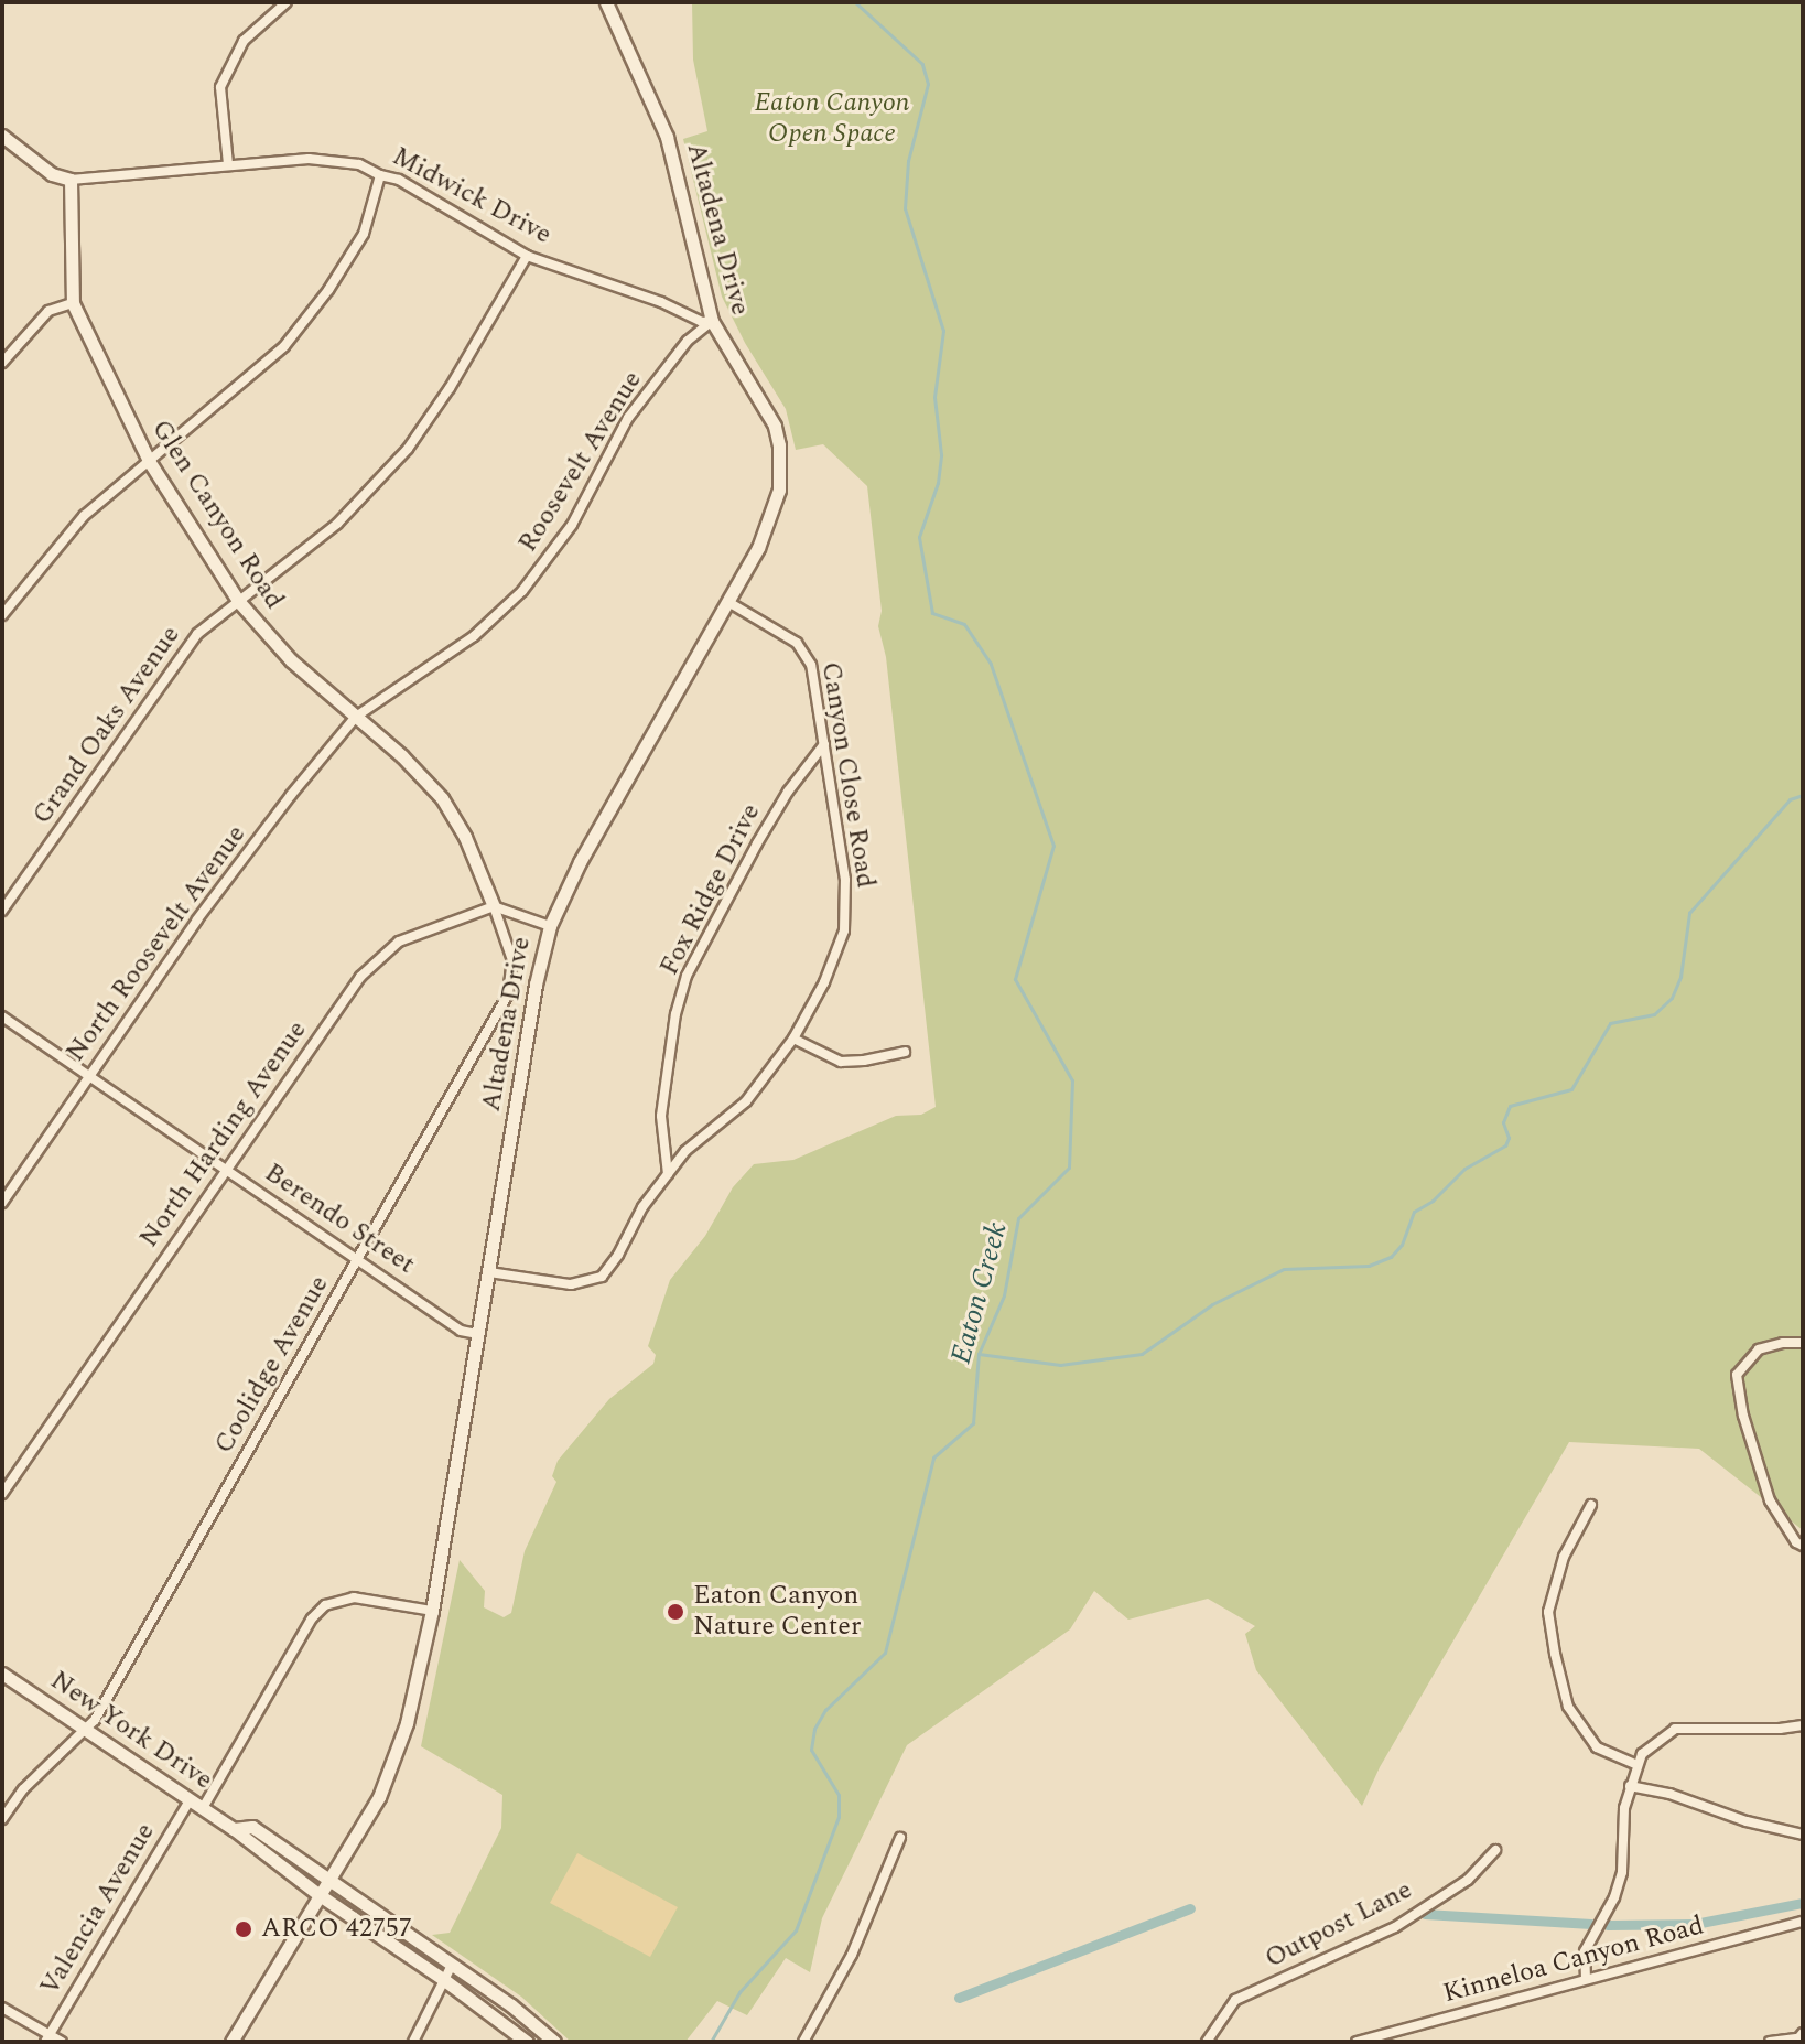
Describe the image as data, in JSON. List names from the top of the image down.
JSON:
{
  "streets": {
    "main road": ["Altadena Drive", "Glen Canyon Road", "New York Drive"],
    "street": [
      "Midwick Drive",
      "Roosevelt Avenue",
      "Grand Oaks Avenue",
      "Canyon Close Road",
      "Fox Ridge Drive",
      "North Roosevelt Avenue",
      "North Harding Avenue",
      "Berendo Street",
      "Coolidge Avenue",
      "Valencia Avenue",
      "Outpost Lane",
      "Kinneloa Canyon Road"
    ]
  },
  "crossings": [
    ["Midwick Drive", "Altadena Drive"],
    ["Midwick Drive", "Roosevelt Avenue"],
    ["Midwick Drive", "Glen Canyon Road"],
    ["Midwick Drive", "Grand Oaks Avenue"],
    ["Altadena Drive", "Roosevelt Avenue"],
    ["Altadena Drive", "Canyon Close Road"],
    ["Altadena Drive", "Berendo Street"],
    ["Altadena Drive", "New York Drive"],
    ["Roosevelt Avenue", "Glen Canyon Road"],
    ["Roosevelt Avenue", "North Roosevelt Avenue"],
    ["Glen Canyon Road", "Grand Oaks Avenue"],
    ["Glen Canyon Road", "North Roosevelt Avenue"],
    ["Glen Canyon Road", "North Harding Avenue"],
    ["Glen Canyon Road", "Coolidge Avenue"],
    ["Canyon Close Road", "Fox Ridge Drive"],
    ["North Roosevelt Avenue", "Berendo Street"],
    ["North Harding Avenue", "Berendo Street"],
    ["North Harding Avenue", "Coolidge Avenue"],
    ["Berendo Street", "Coolidge Avenue"],
    ["Coolidge Avenue", "New York Drive"],
    ["New York Drive", "Valencia Avenue"]
  ],
  "water": ["Eaton Creek"],
  "parks": ["Eaton Canyon Open Space"],
  "places": ["Eaton Canyon Nature Center", "ARCO 42757"]
}
